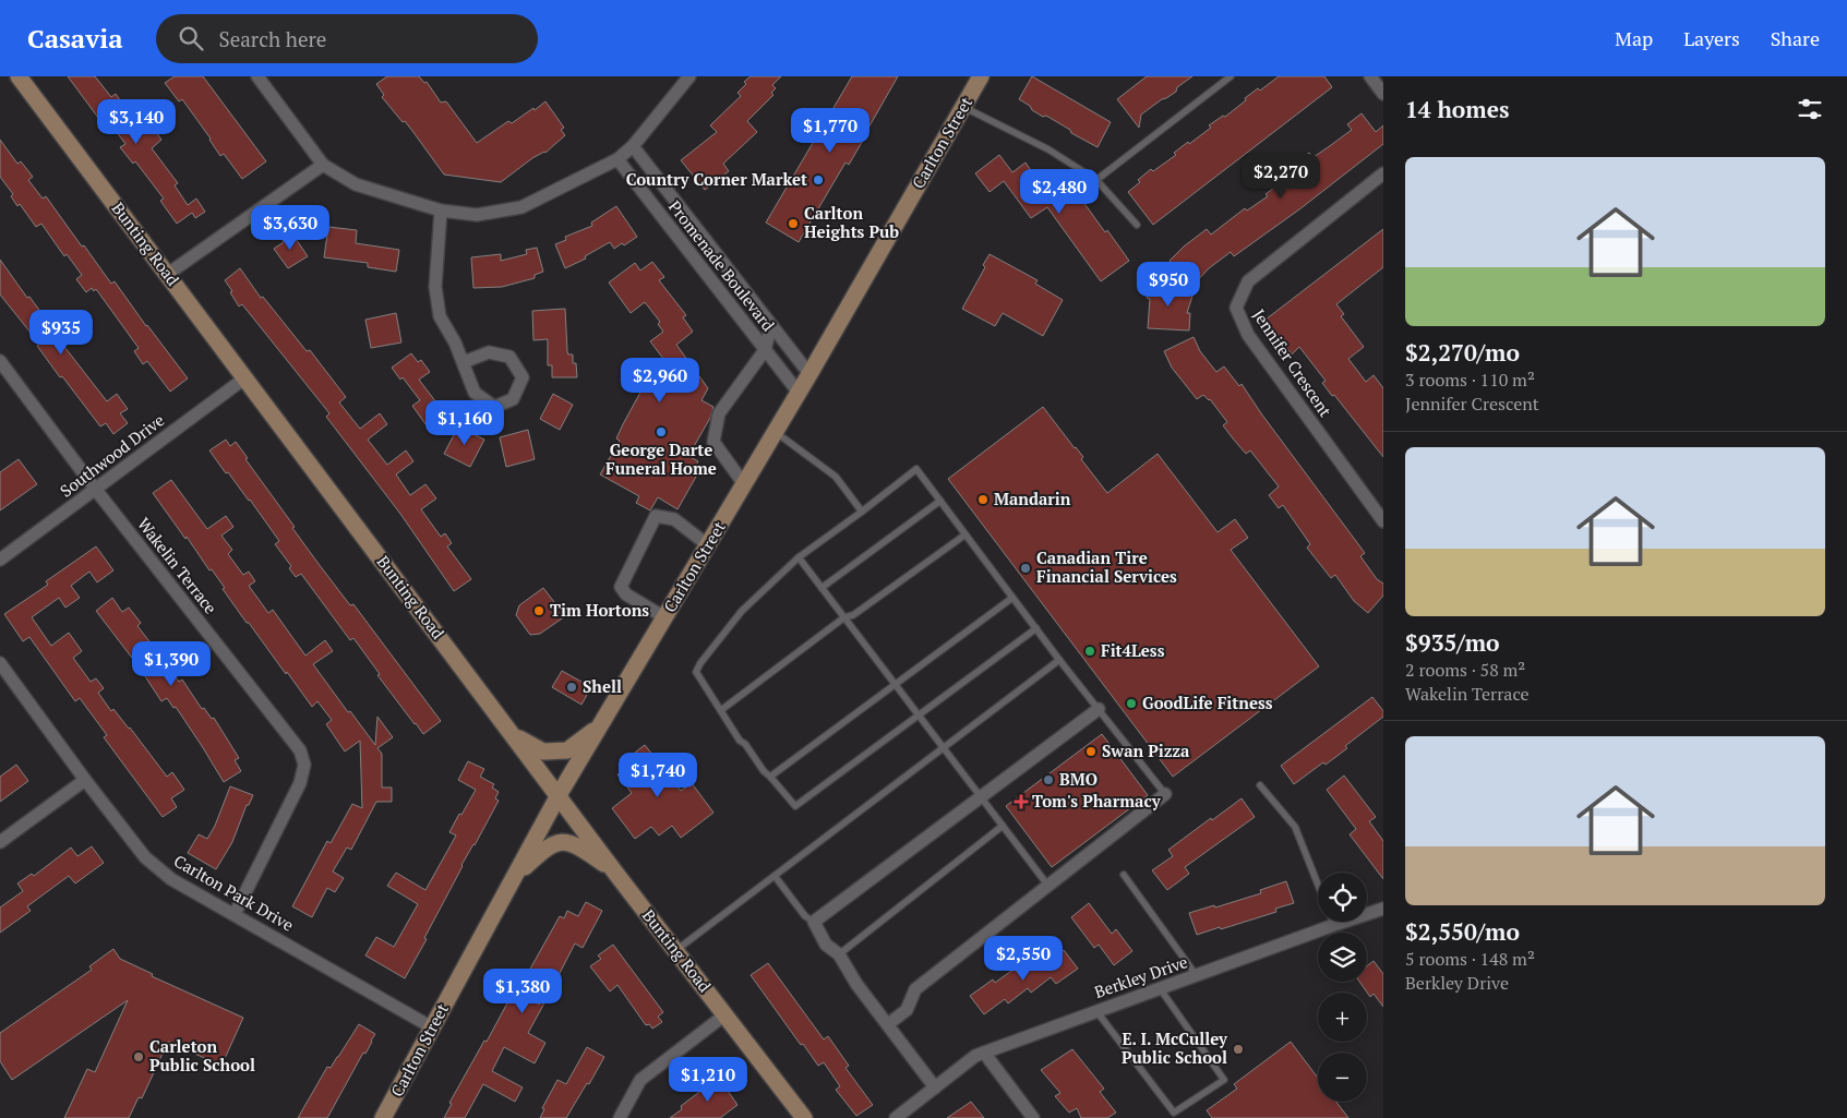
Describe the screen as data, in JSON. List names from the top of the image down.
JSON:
{
  "streets": {
    "main road": ["Carlton Street", "Bunting Road"],
    "street": [
      "Promenade Boulevard",
      "Jennifer Crescent",
      "Southwood Drive",
      "Wakelin Terrace",
      "Carlton Park Drive",
      "Berkley Drive"
    ]
  },
  "crossings": [
    ["Carlton Street", "Bunting Road"],
    ["Carlton Street", "Promenade Boulevard"],
    ["Carlton Street", "Carlton Park Drive"],
    ["Bunting Road", "Southwood Drive"],
    ["Southwood Drive", "Wakelin Terrace"],
    ["Wakelin Terrace", "Carlton Park Drive"]
  ],
  "places": {
    "other": [
      "Country Corner Market",
      "Carlton Heights Pub",
      "George Darte Funeral Home",
      "Mandarin",
      "Canadian Tire Financial Services",
      "Tim Hortons",
      "Fit4Less",
      "Shell",
      "GoodLife Fitness",
      "Swan Pizza",
      "BMO",
      "E. I. McCulley Public School",
      "Carleton Public School"
    ],
    "health": ["Tom's Pharmacy"]
  },
  "page": {
    "header": "Casavia",
    "search": "Search here",
    "nav": ["Map", "Layers", "Share"],
    "heading": "14 homes",
    "price": [
      "$3,140",
      "$1,770",
      "$2,270",
      "$2,480",
      "$3,630",
      "$950",
      "$935",
      "$2,960",
      "$1,160",
      "$1,390",
      "$1,740",
      "$2,550",
      "$1,380",
      "$1,210"
    ],
    "list": [
      {
        "name": "$2,270/mo",
        "note": "3 rooms · 110 m² · Jennifer Crescent"
      },
      {
        "name": "$935/mo",
        "note": "2 rooms · 58 m² · Wakelin Terrace"
      },
      {
        "name": "$2,550/mo",
        "note": "5 rooms · 148 m² · Berkley Drive"
      }
    ],
    "map_buttons": ["+", "−"]
  }
}
